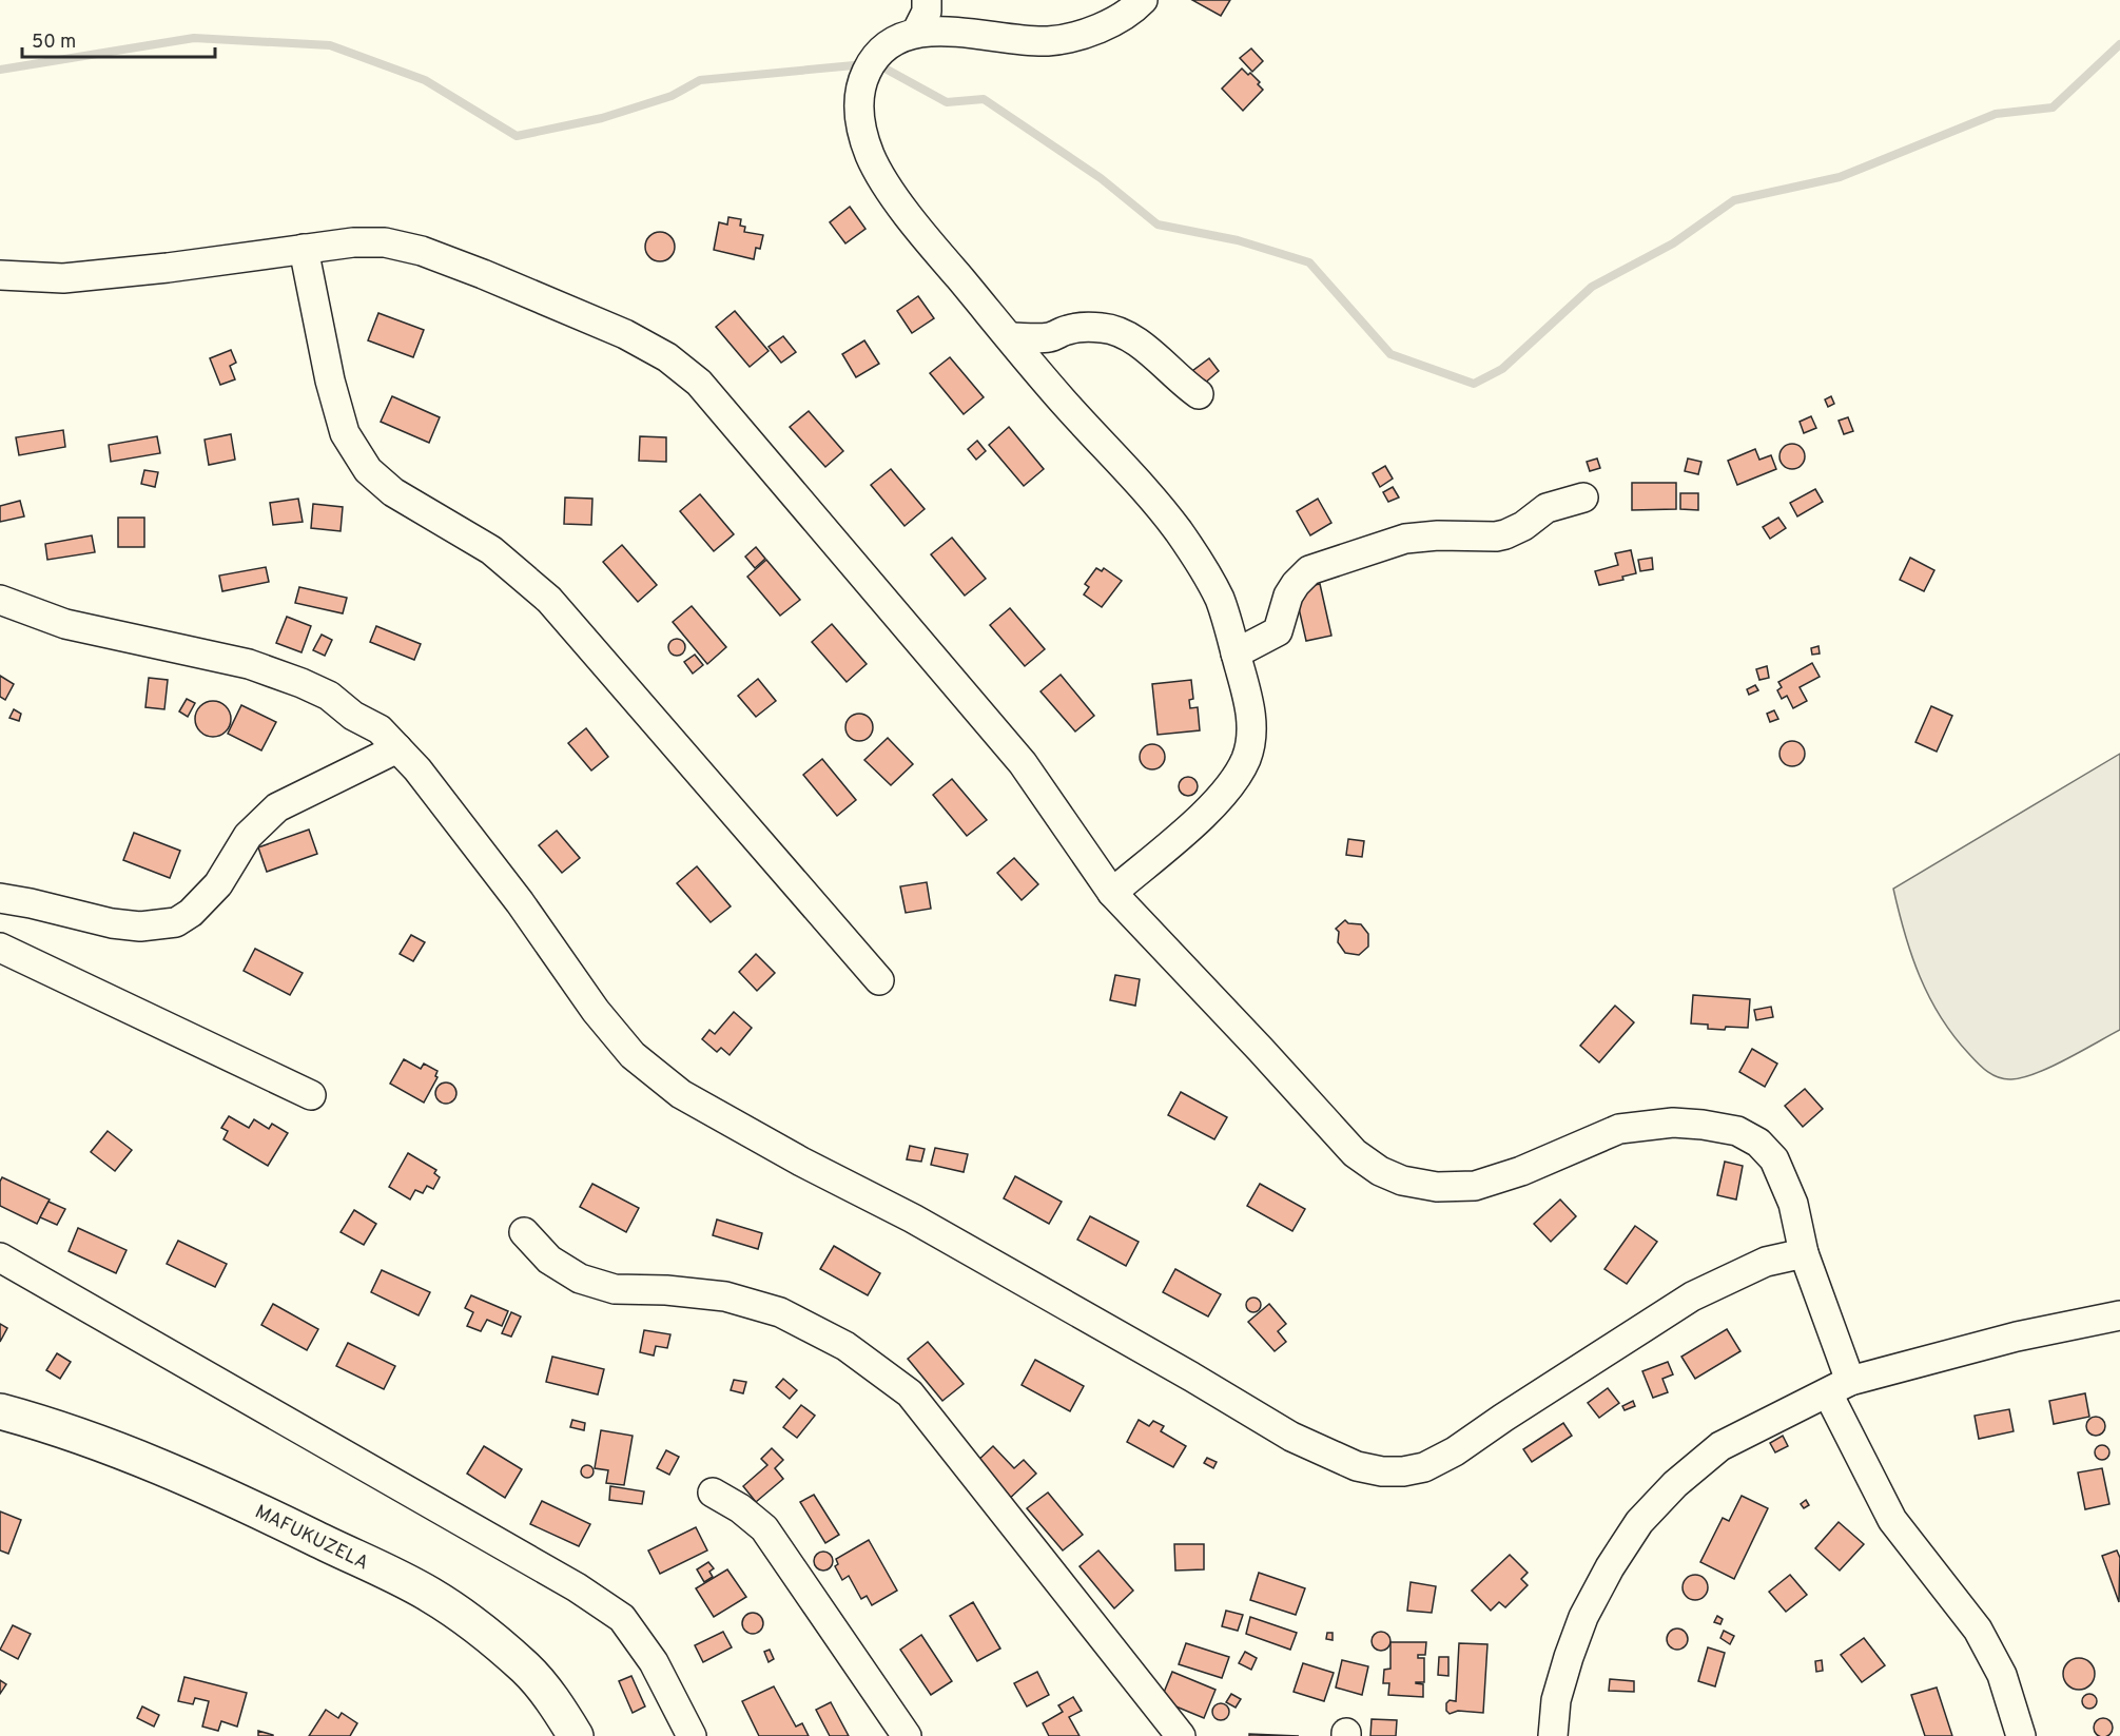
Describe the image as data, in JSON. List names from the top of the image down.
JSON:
{
  "streets": {
    "main road": ["MAFUKUZELA"]
  },
  "scale_bar": "50 m"
}
